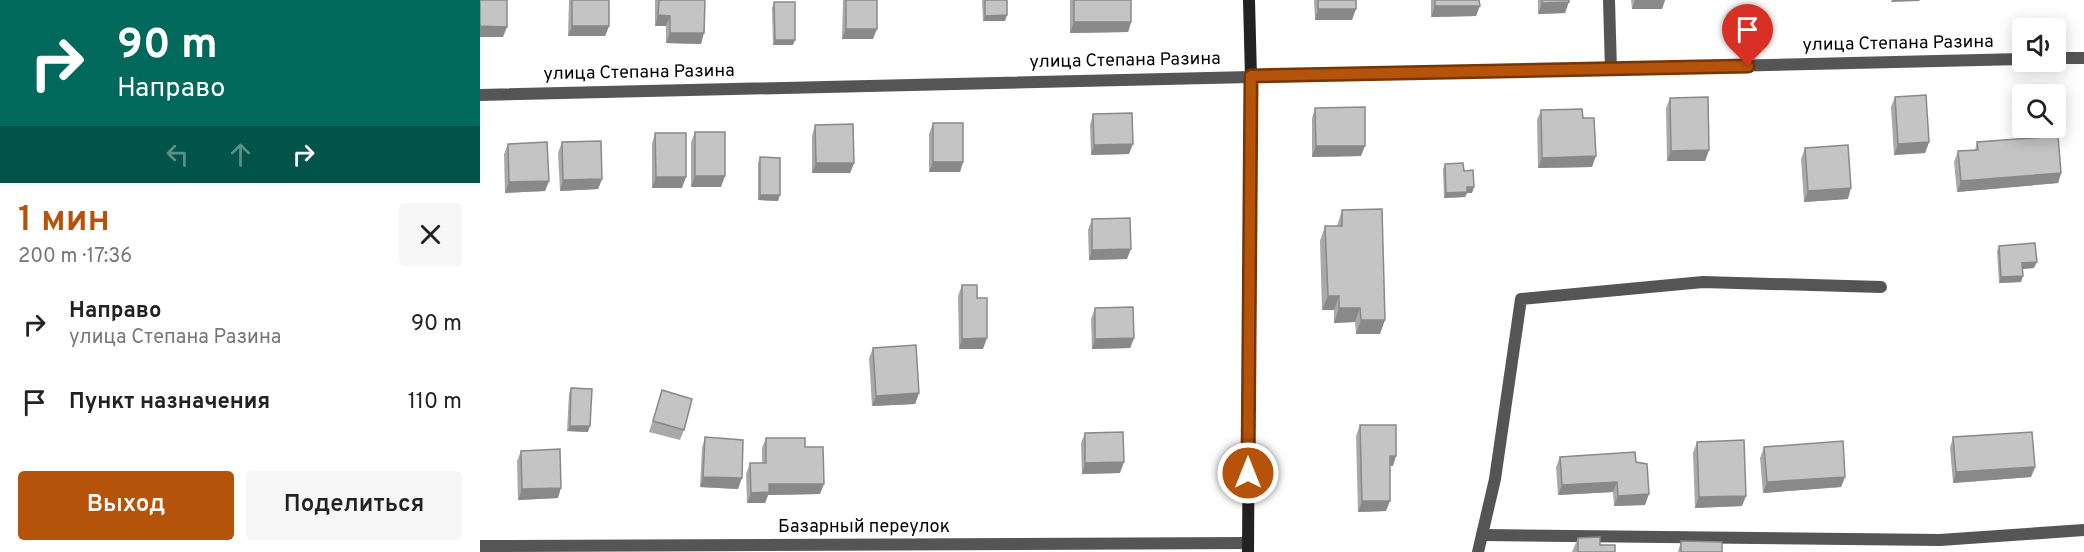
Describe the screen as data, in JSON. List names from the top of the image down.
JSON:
{
  "streets": {
    "street": ["улица Степана Разина", "Базарный переулок"]
  },
  "page": {
    "turn": ["90 m", "Направо"],
    "heading": ["1 мин", "200 m · 17:36"],
    "list": [
      {
        "name": "Направо",
        "note": "улица Степана Разина",
        "value": "90 m"
      },
      {
        "name": "Пункт назначения",
        "value": "110 m"
      }
    ],
    "buttons": ["Выход", "Поделиться"]
  }
}
